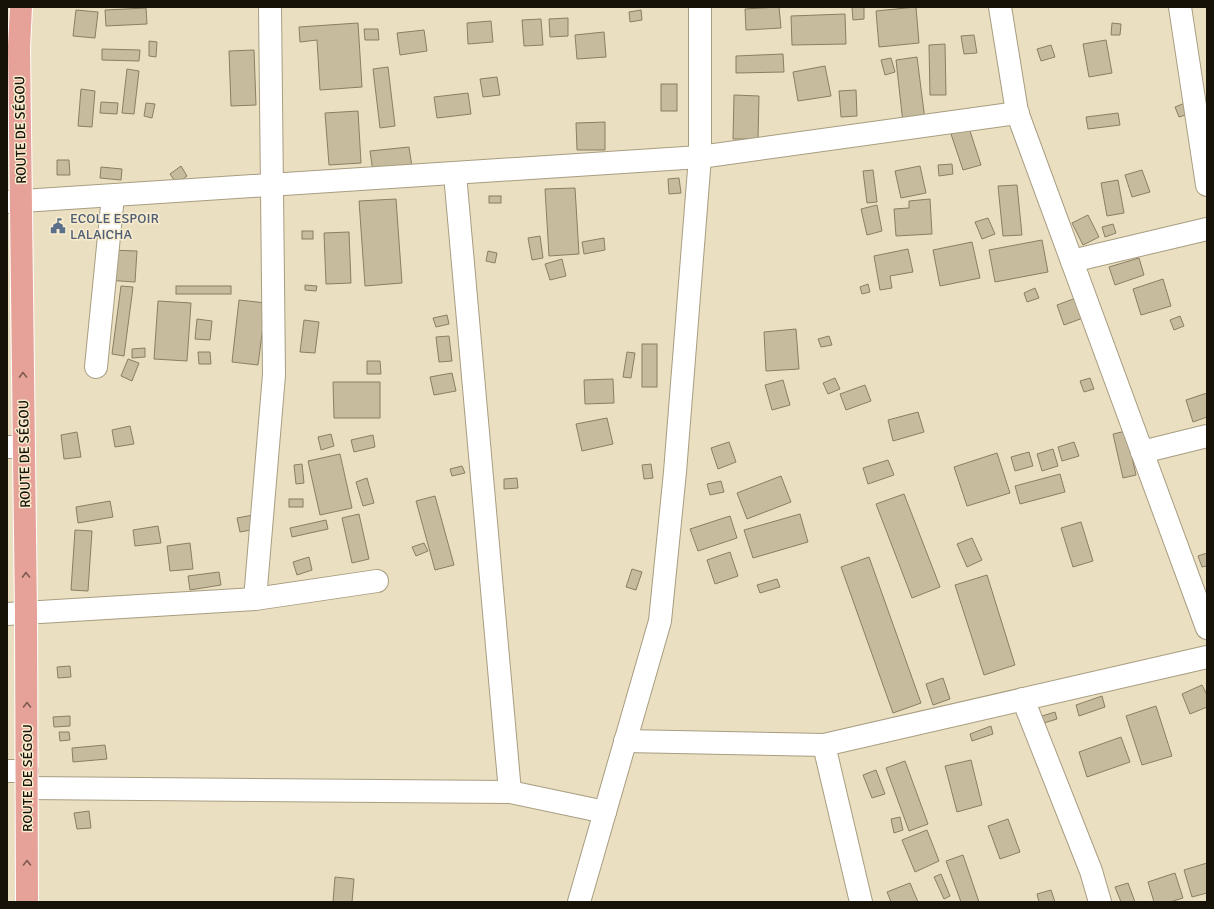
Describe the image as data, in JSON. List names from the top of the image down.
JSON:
{
  "streets": {
    "highway": ["ROUTE DE SÉGOU"]
  },
  "one_way": ["ROUTE DE SÉGOU"],
  "places": {
    "public building": ["ECOLE ESPOIR LALAICHA"]
  }
}
